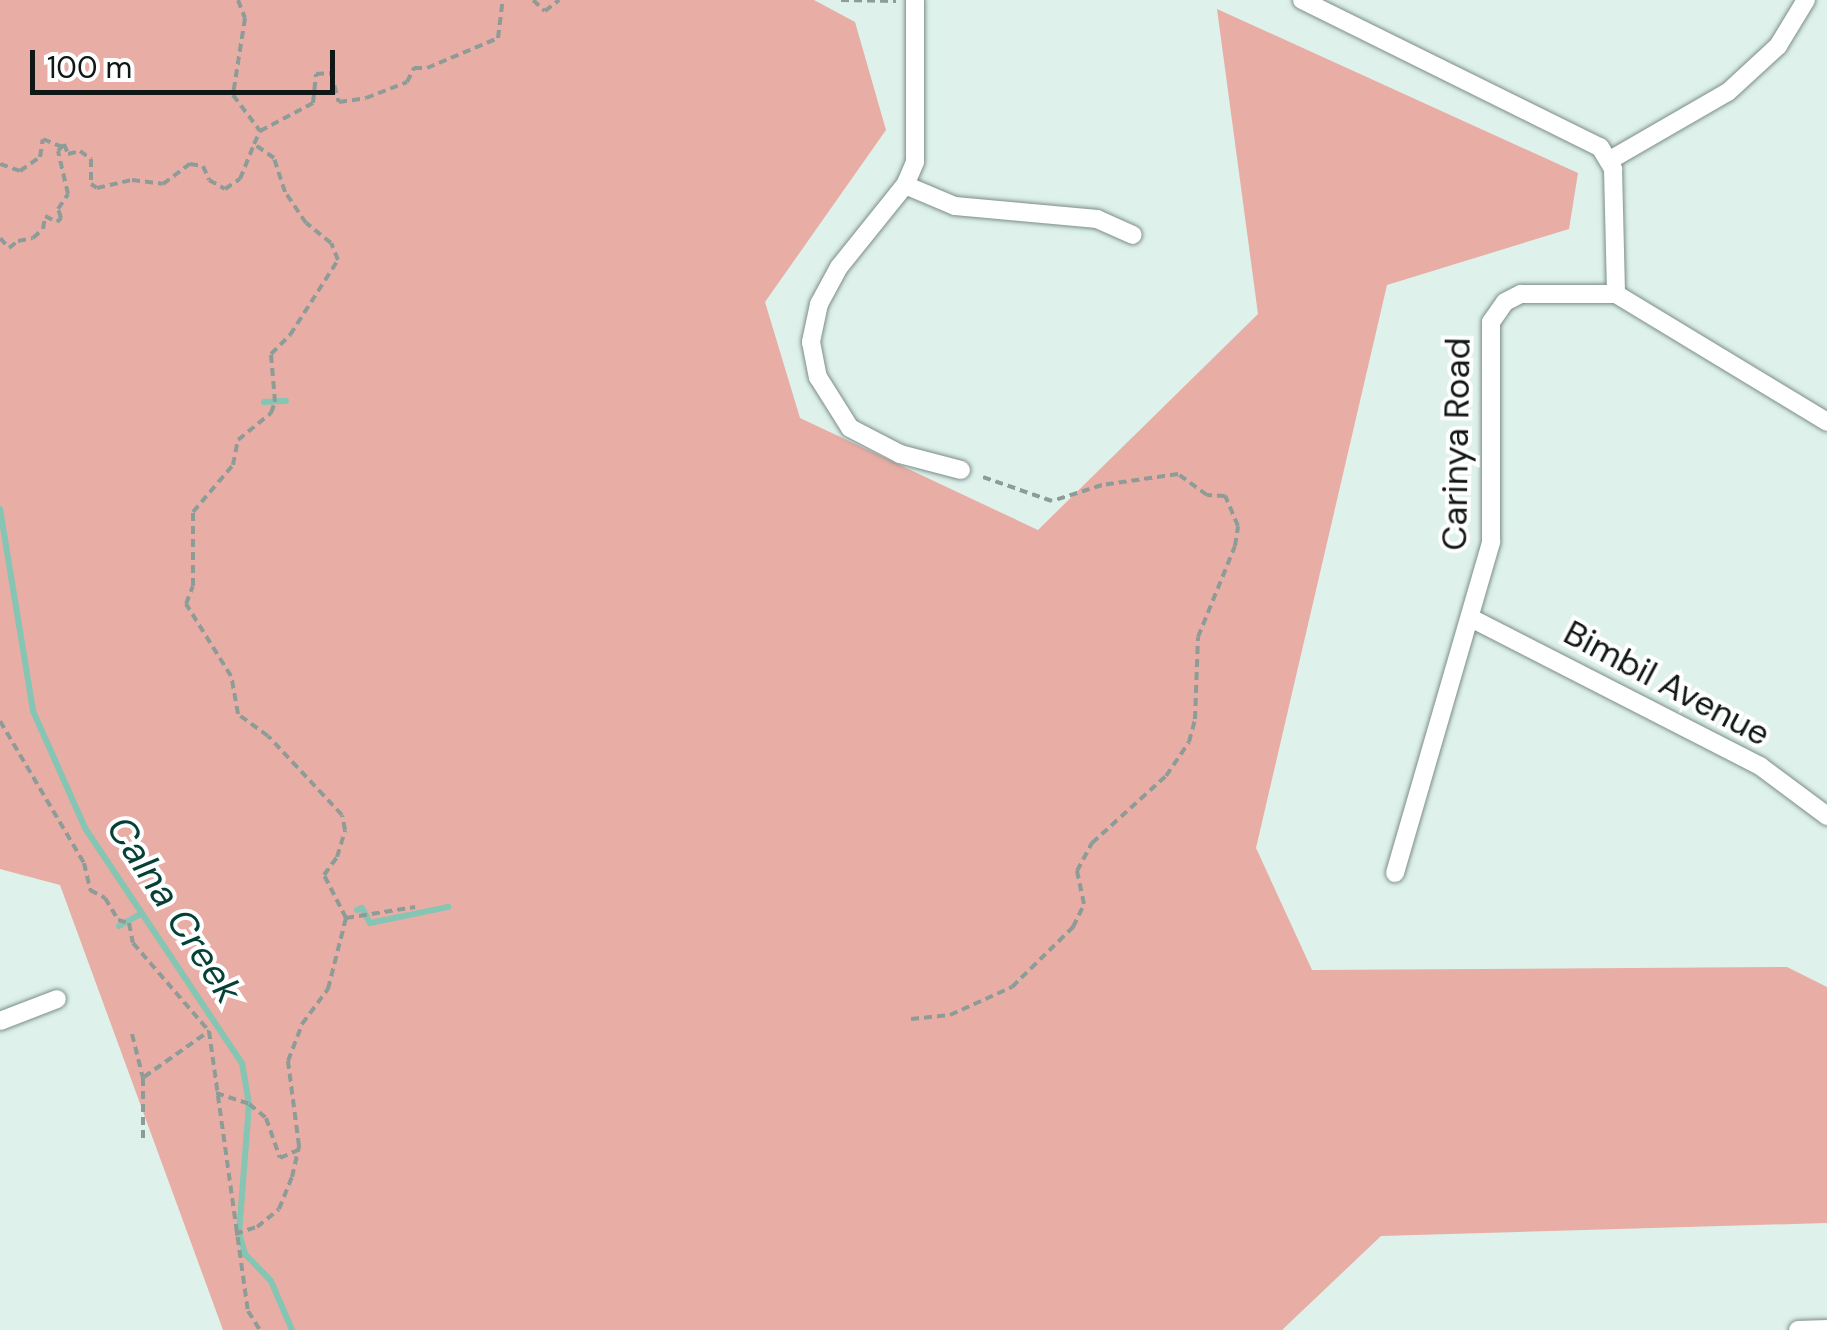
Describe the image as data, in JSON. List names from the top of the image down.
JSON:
{
  "streets": {
    "street": ["Carinya Road", "Bimbil Avenue"]
  },
  "crossings": [
    ["Carinya Road", "Bimbil Avenue"]
  ],
  "water": ["Calna Creek"],
  "scale_bar": "100 m"
}
